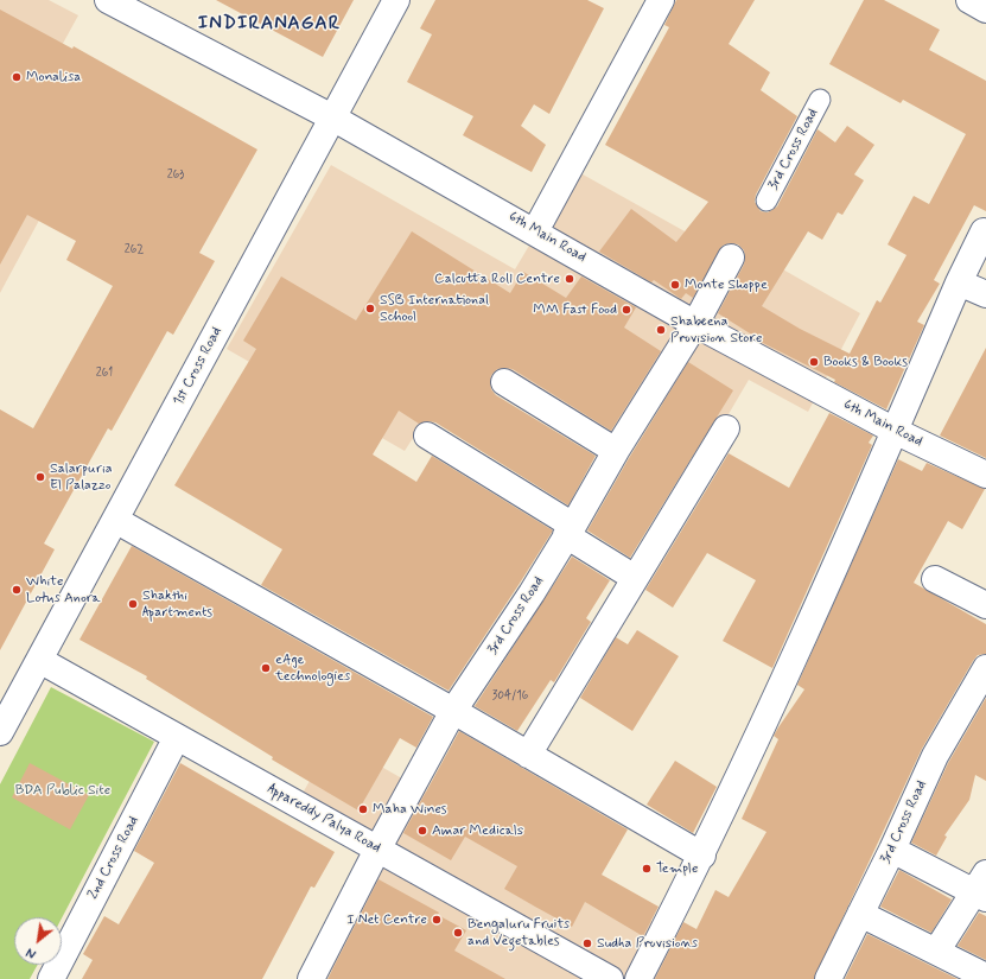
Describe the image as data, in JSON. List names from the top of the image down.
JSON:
{
  "streets": {
    "street": [
      "3rd Cross Road",
      "6th Main Road",
      "1st Cross Road",
      "Appareddy Palya Road",
      "2nd Cross Road"
    ]
  },
  "crossings": [
    ["3rd Cross Road", "6th Main Road"],
    ["3rd Cross Road", "Appareddy Palya Road"],
    ["6th Main Road", "1st Cross Road"],
    ["1st Cross Road", "Appareddy Palya Road"],
    ["Appareddy Palya Road", "2nd Cross Road"]
  ],
  "districts": ["INDIRANAGAR"],
  "parks": ["BDA Public Site"],
  "places": [
    "Monalisa",
    "Calcutta Roll Centre",
    "Monte Shoppe",
    "SSB International School",
    "MM Fast Food",
    "Shabeena Provision Store",
    "Books & Books",
    "Salarpuria El Palazzo",
    "White Lotus Anora",
    "Shakthi Apartments",
    "eAge technologies",
    "Maha Wines",
    "Amar Medicals",
    "Temple",
    "I Net Centre",
    "Bengaluru Fruits and Vegetables",
    "Sudha Provisions"
  ],
  "house_numbers": [
    "263",
    "262",
    "261",
    "304/16"
  ],
  "north": "bottom left"
}
